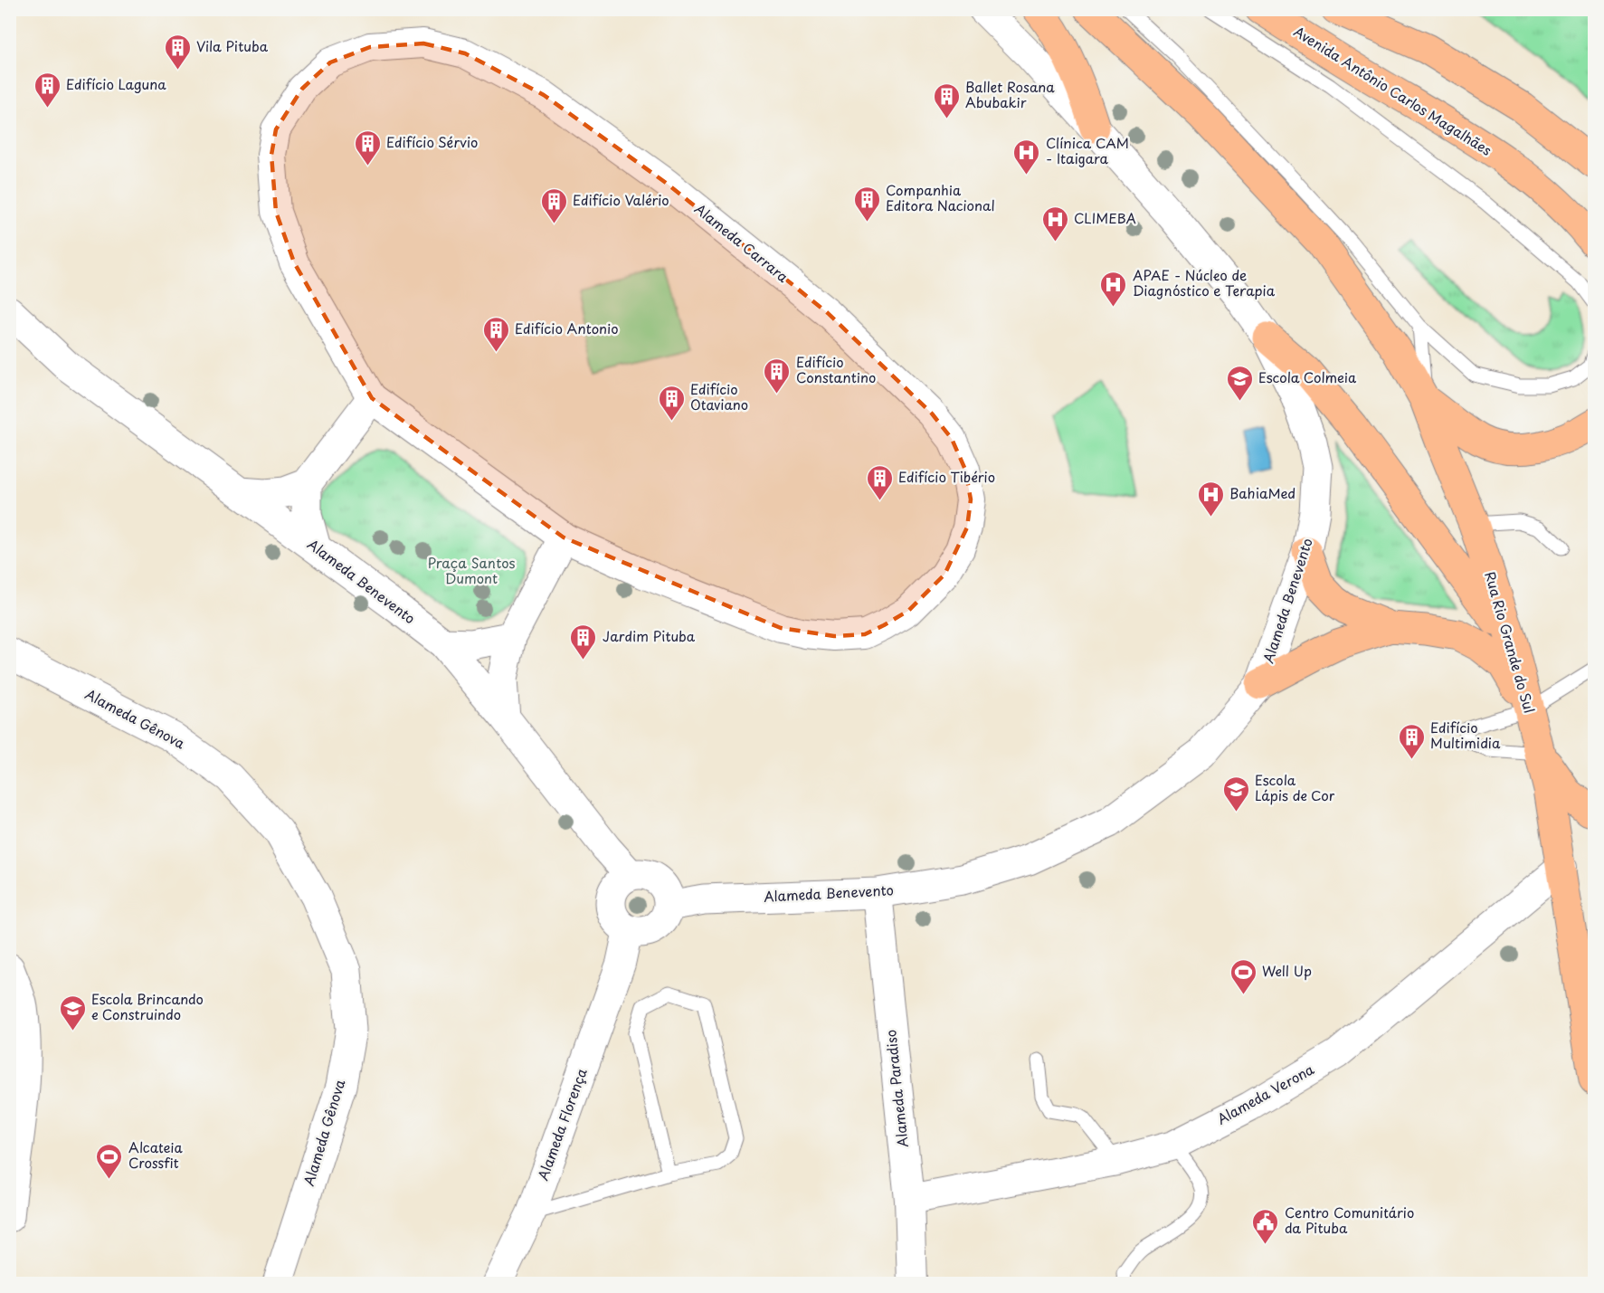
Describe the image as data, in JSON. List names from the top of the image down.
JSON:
{
  "streets": {
    "main road": ["Avenida Antônio Carlos Magalhães", "Rua Rio Grande do Sul"],
    "street": [
      "Alameda Carrara",
      "Alameda Benevento",
      "Alameda Gênova",
      "Alameda Paradiso",
      "Alameda Verona",
      "Alameda Florença"
    ]
  },
  "crossings": [
    ["Alameda Benevento", "Alameda Paradiso"],
    ["Alameda Benevento", "Alameda Florença"],
    ["Rua Rio Grande do Sul", "Alameda Verona"],
    ["Alameda Paradiso", "Alameda Verona"]
  ],
  "parks": ["Praça Santos Dumont"],
  "places": {
    "building": [
      "Vila Pituba",
      "Edifício Laguna",
      "Ballet Rosana Abubakir",
      "Edifício Sérvio",
      "Companhia Editora Nacional",
      "Edifício Valério",
      "Edifício Antonio",
      "Edifício Constantino",
      "Edifício Otaviano",
      "Edifício Tibério",
      "Jardim Pituba",
      "Edifício Multimidia"
    ],
    "hospital": [
      "Clínica CAM - Itaigara",
      "CLIMEBA",
      "APAE - Núcleo de Diagnóstico e Terapia",
      "BahiaMed"
    ],
    "school or university": ["Escola Colmeia", "Escola Lápis de Cor", "Escola Brincando e Construindo"],
    "sports": ["Well Up", "Alcateia Crossfit"],
    "public building": ["Centro Comunitário da Pituba"]
  }
}
